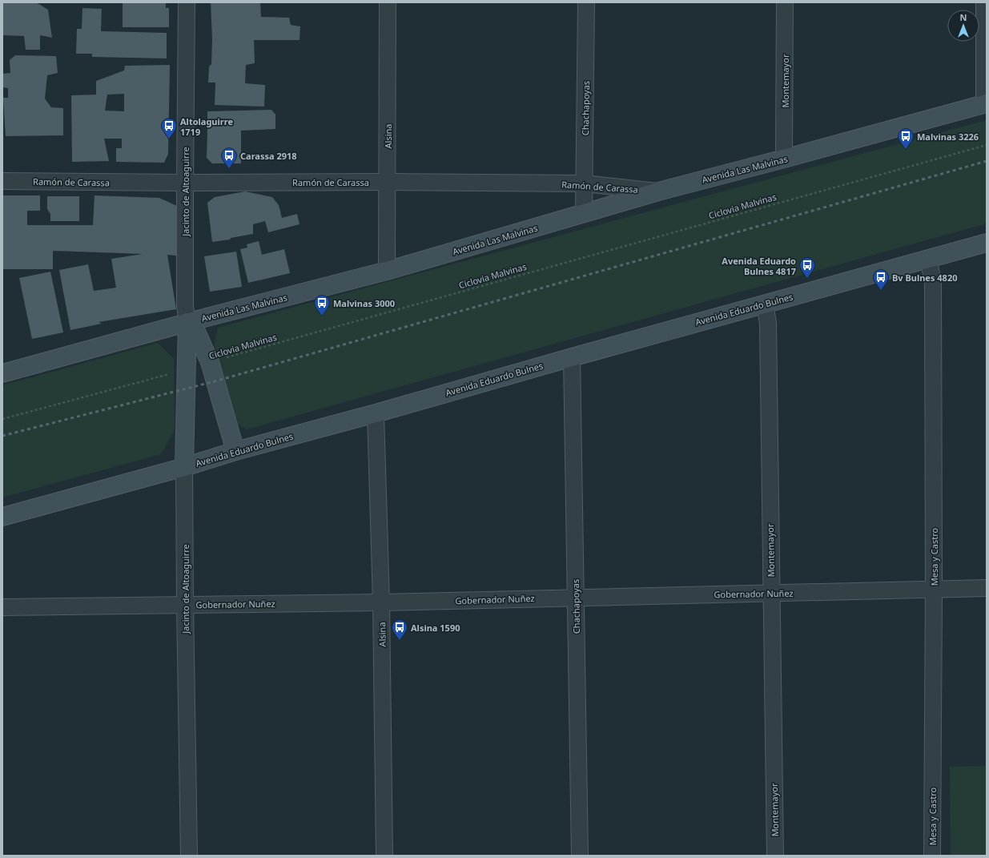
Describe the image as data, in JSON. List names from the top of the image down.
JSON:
{
  "streets": {
    "main road": ["Avenida Las Malvinas", "Jacinto de Altoaguirre", "Avenida Eduardo Bulnes"],
    "street": [
      "Montemayor",
      "Chachapoyas",
      "Alsina",
      "Ramón de Carassa",
      "Mesa y Castro",
      "Gobernador Nuñez"
    ],
    "path": ["Ciclovia Malvinas"]
  },
  "crossings": [
    ["Montemayor", "Avenida Las Malvinas"],
    ["Montemayor", "Avenida Eduardo Bulnes"],
    ["Montemayor", "Gobernador Nuñez"],
    ["Chachapoyas", "Avenida Las Malvinas"],
    ["Chachapoyas", "Ramón de Carassa"],
    ["Chachapoyas", "Avenida Eduardo Bulnes"],
    ["Chachapoyas", "Gobernador Nuñez"],
    ["Alsina", "Avenida Las Malvinas"],
    ["Alsina", "Ramón de Carassa"],
    ["Alsina", "Avenida Eduardo Bulnes"],
    ["Alsina", "Gobernador Nuñez"],
    ["Avenida Las Malvinas", "Ramón de Carassa"],
    ["Avenida Las Malvinas", "Jacinto de Altoaguirre"],
    ["Ramón de Carassa", "Jacinto de Altoaguirre"],
    ["Jacinto de Altoaguirre", "Avenida Eduardo Bulnes"],
    ["Jacinto de Altoaguirre", "Gobernador Nuñez"],
    ["Avenida Eduardo Bulnes", "Mesa y Castro"],
    ["Mesa y Castro", "Gobernador Nuñez"]
  ],
  "places": {
    "bus stop": [
      "Altolaguirre 1719",
      "Malvinas 3226",
      "Carassa 2918",
      "Avenida Eduardo Bulnes 4817",
      "Bv Bulnes 4820",
      "Malvinas 3000",
      "Alsina 1590"
    ]
  },
  "north": "top"
}
